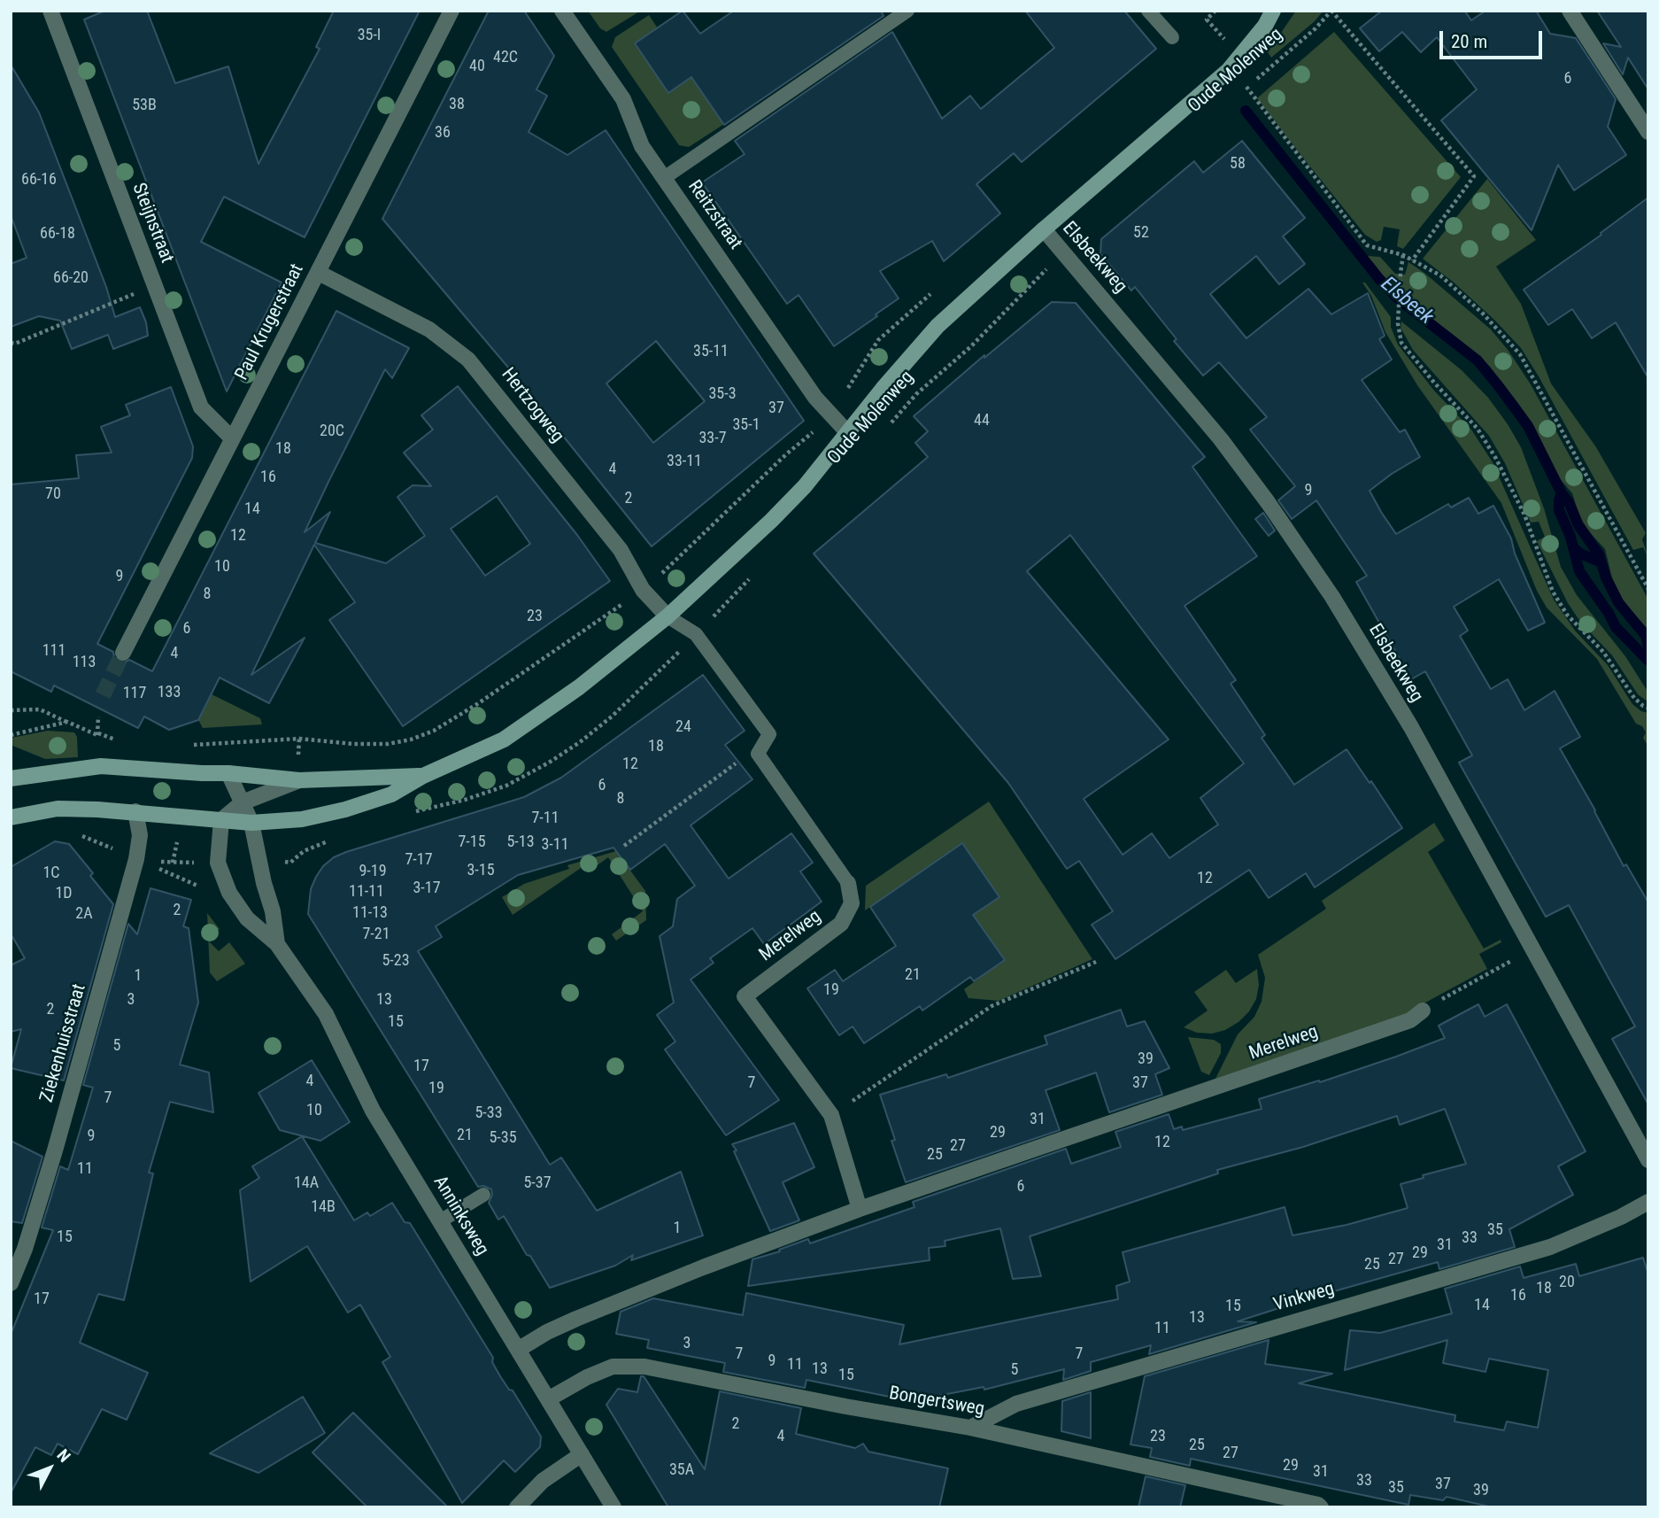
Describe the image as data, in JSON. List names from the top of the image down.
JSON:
{
  "streets": {
    "main road": ["Oude Molenweg"],
    "street": [
      "Reitzstraat",
      "Steijnstraat",
      "Elsbeekweg",
      "Paul Krugerstraat",
      "Hertzogweg",
      "Merelweg",
      "Ziekenhuisstraat",
      "Anninksweg",
      "Vinkweg",
      "Bongertsweg"
    ]
  },
  "crossings": [
    ["Oude Molenweg", "Reitzstraat"],
    ["Oude Molenweg", "Elsbeekweg"],
    ["Oude Molenweg", "Hertzogweg"],
    ["Oude Molenweg", "Ziekenhuisstraat"],
    ["Oude Molenweg", "Anninksweg"],
    ["Steijnstraat", "Paul Krugerstraat"],
    ["Paul Krugerstraat", "Hertzogweg"],
    ["Merelweg", "Anninksweg"],
    ["Anninksweg", "Bongertsweg"],
    ["Vinkweg", "Bongertsweg"]
  ],
  "water": ["Elsbeek"],
  "house_numbers": [
    "35-I",
    "42C",
    "40",
    "6",
    "38",
    "53B",
    "36",
    "58",
    "66-16",
    "52",
    "66-18",
    "66-20",
    "35-11",
    "35-3",
    "37",
    "44",
    "35-1",
    "20C",
    "33-7",
    "18",
    "33-11",
    "4",
    "16",
    "9",
    "70",
    "2",
    "14",
    "12",
    "10",
    "9",
    "8",
    "23",
    "6",
    "111",
    "4",
    "113",
    "133",
    "117",
    "24",
    "18",
    "12",
    "6",
    "8",
    "7-11",
    "7-15",
    "5-13",
    "3-11",
    "7-17",
    "3-15",
    "9-19",
    "1C",
    "12",
    "3-17",
    "11-11",
    "1D",
    "2",
    "11-13",
    "2A",
    "7-21",
    "5-23",
    "21",
    "1",
    "19",
    "3",
    "13",
    "2",
    "15",
    "5",
    "39",
    "17",
    "4",
    "7",
    "37",
    "19",
    "7",
    "10",
    "5-33",
    "31",
    "29",
    "21",
    "9",
    "5-35",
    "12",
    "27",
    "25",
    "11",
    "14A",
    "5-37",
    "6",
    "14B",
    "1",
    "35",
    "15",
    "33",
    "31",
    "29",
    "27",
    "25",
    "20",
    "18",
    "16",
    "17",
    "14",
    "15",
    "13",
    "11",
    "3",
    "7",
    "7",
    "9",
    "11",
    "13",
    "5",
    "15",
    "2",
    "4",
    "23",
    "25",
    "27",
    "29",
    "35A",
    "31",
    "33",
    "37",
    "35",
    "39"
  ],
  "scale_bar": "20 m",
  "north": "top right"
}
